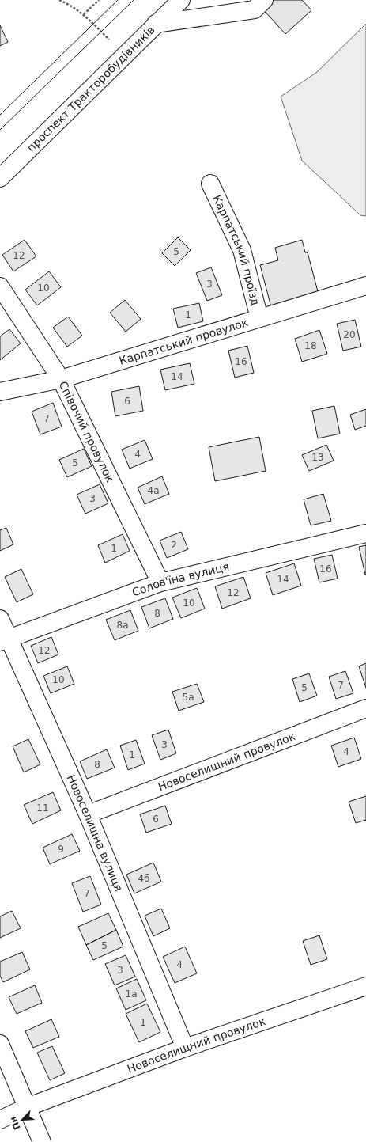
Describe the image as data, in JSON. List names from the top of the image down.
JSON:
{
  "streets": {
    "street": [
      "проспект Тракторобудівників",
      "Карпатський проїзд",
      "Карпатський провулок",
      "Співочий провулок",
      "Солов'їна вулиця",
      "Новоселищний провулок",
      "Новоселищна вулиця"
    ]
  },
  "crossings": [
    ["Карпатський проїзд", "Карпатський провулок"],
    ["Карпатський провулок", "Співочий провулок"],
    ["Співочий провулок", "Солов'їна вулиця"],
    ["Солов'їна вулиця", "Новоселищна вулиця"],
    ["Новоселищний провулок", "Новоселищна вулиця"]
  ],
  "house_numbers": [
    "5",
    "12",
    "3",
    "10",
    "1",
    "20",
    "18",
    "16",
    "14",
    "6",
    "7",
    "4",
    "13",
    "5",
    "4а",
    "3",
    "2",
    "1",
    "16",
    "14",
    "12",
    "10",
    "8",
    "8а",
    "12",
    "10",
    "7",
    "5",
    "5а",
    "3",
    "4",
    "1",
    "8",
    "11",
    "6",
    "9",
    "4б",
    "7",
    "5",
    "4",
    "3",
    "1а",
    "1"
  ],
  "north": "bottom left"
}
